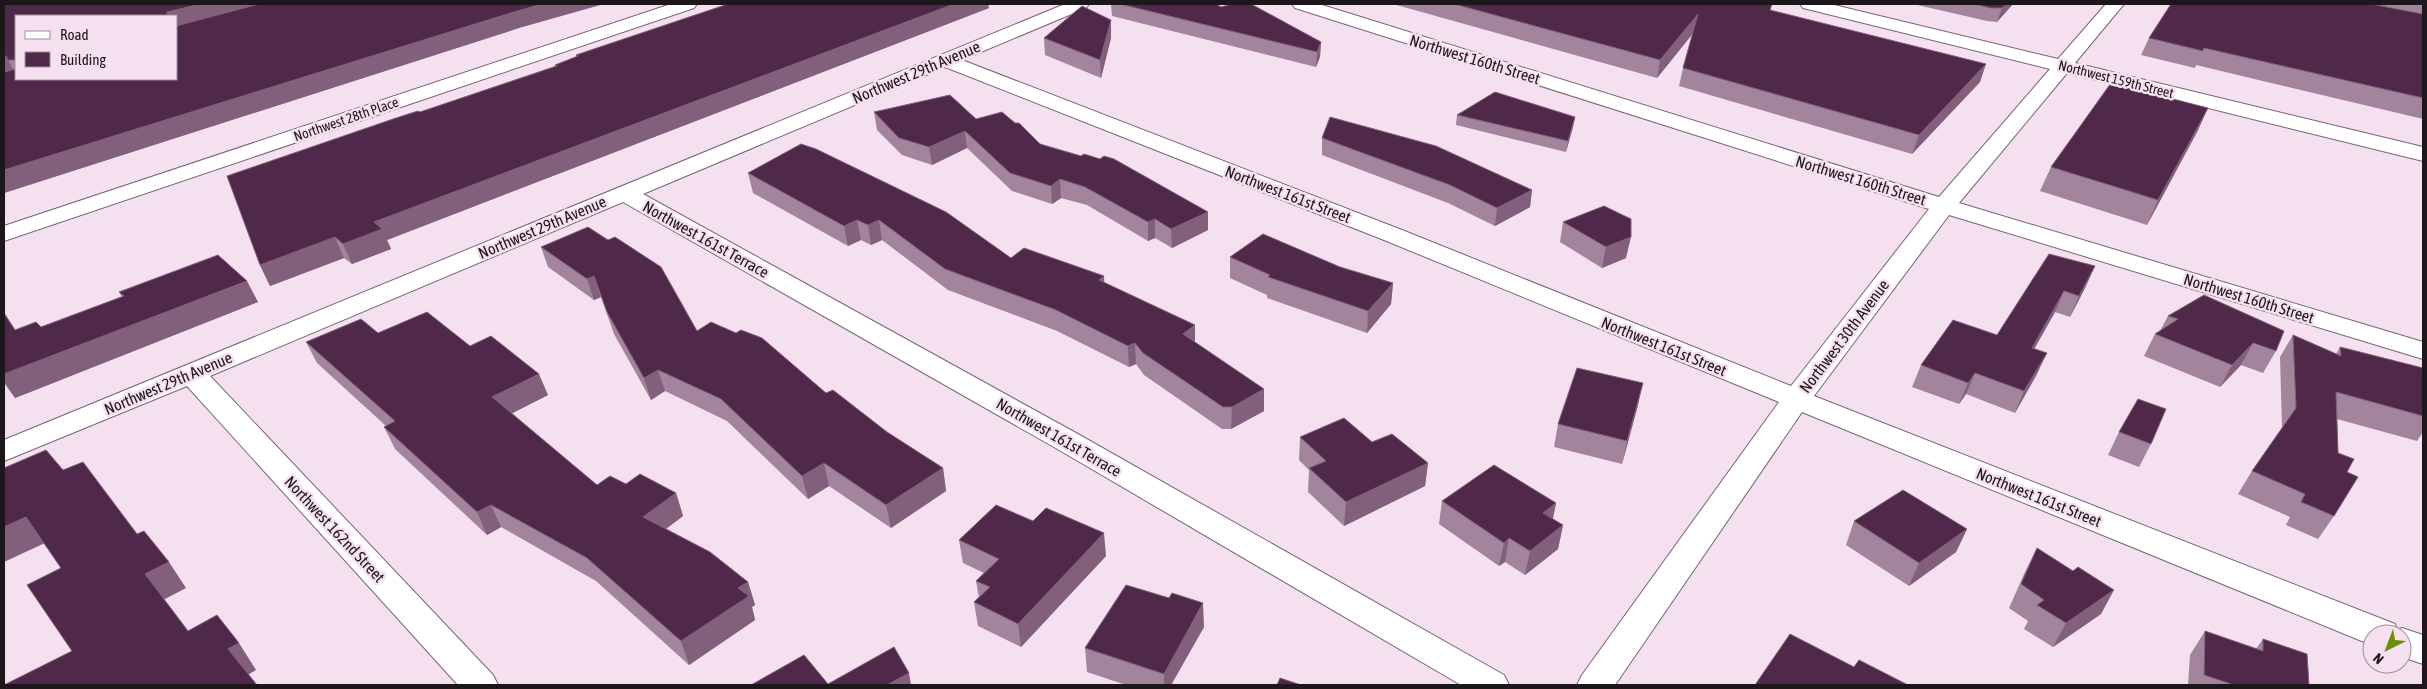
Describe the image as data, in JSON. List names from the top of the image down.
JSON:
{
  "streets": {
    "street": [
      "Northwest 160th Street",
      "Northwest 29th Avenue",
      "Northwest 159th Street",
      "Northwest 28th Place",
      "Northwest 161st Street",
      "Northwest 161st Terrace",
      "Northwest 30th Avenue",
      "Northwest 162nd Street"
    ]
  },
  "crossings": [
    ["Northwest 160th Street", "Northwest 30th Avenue"],
    ["Northwest 29th Avenue", "Northwest 161st Street"],
    ["Northwest 29th Avenue", "Northwest 161st Terrace"],
    ["Northwest 29th Avenue", "Northwest 162nd Street"],
    ["Northwest 159th Street", "Northwest 30th Avenue"],
    ["Northwest 161st Street", "Northwest 30th Avenue"]
  ],
  "legend": ["Road", "Building"],
  "north": "bottom left"
}
